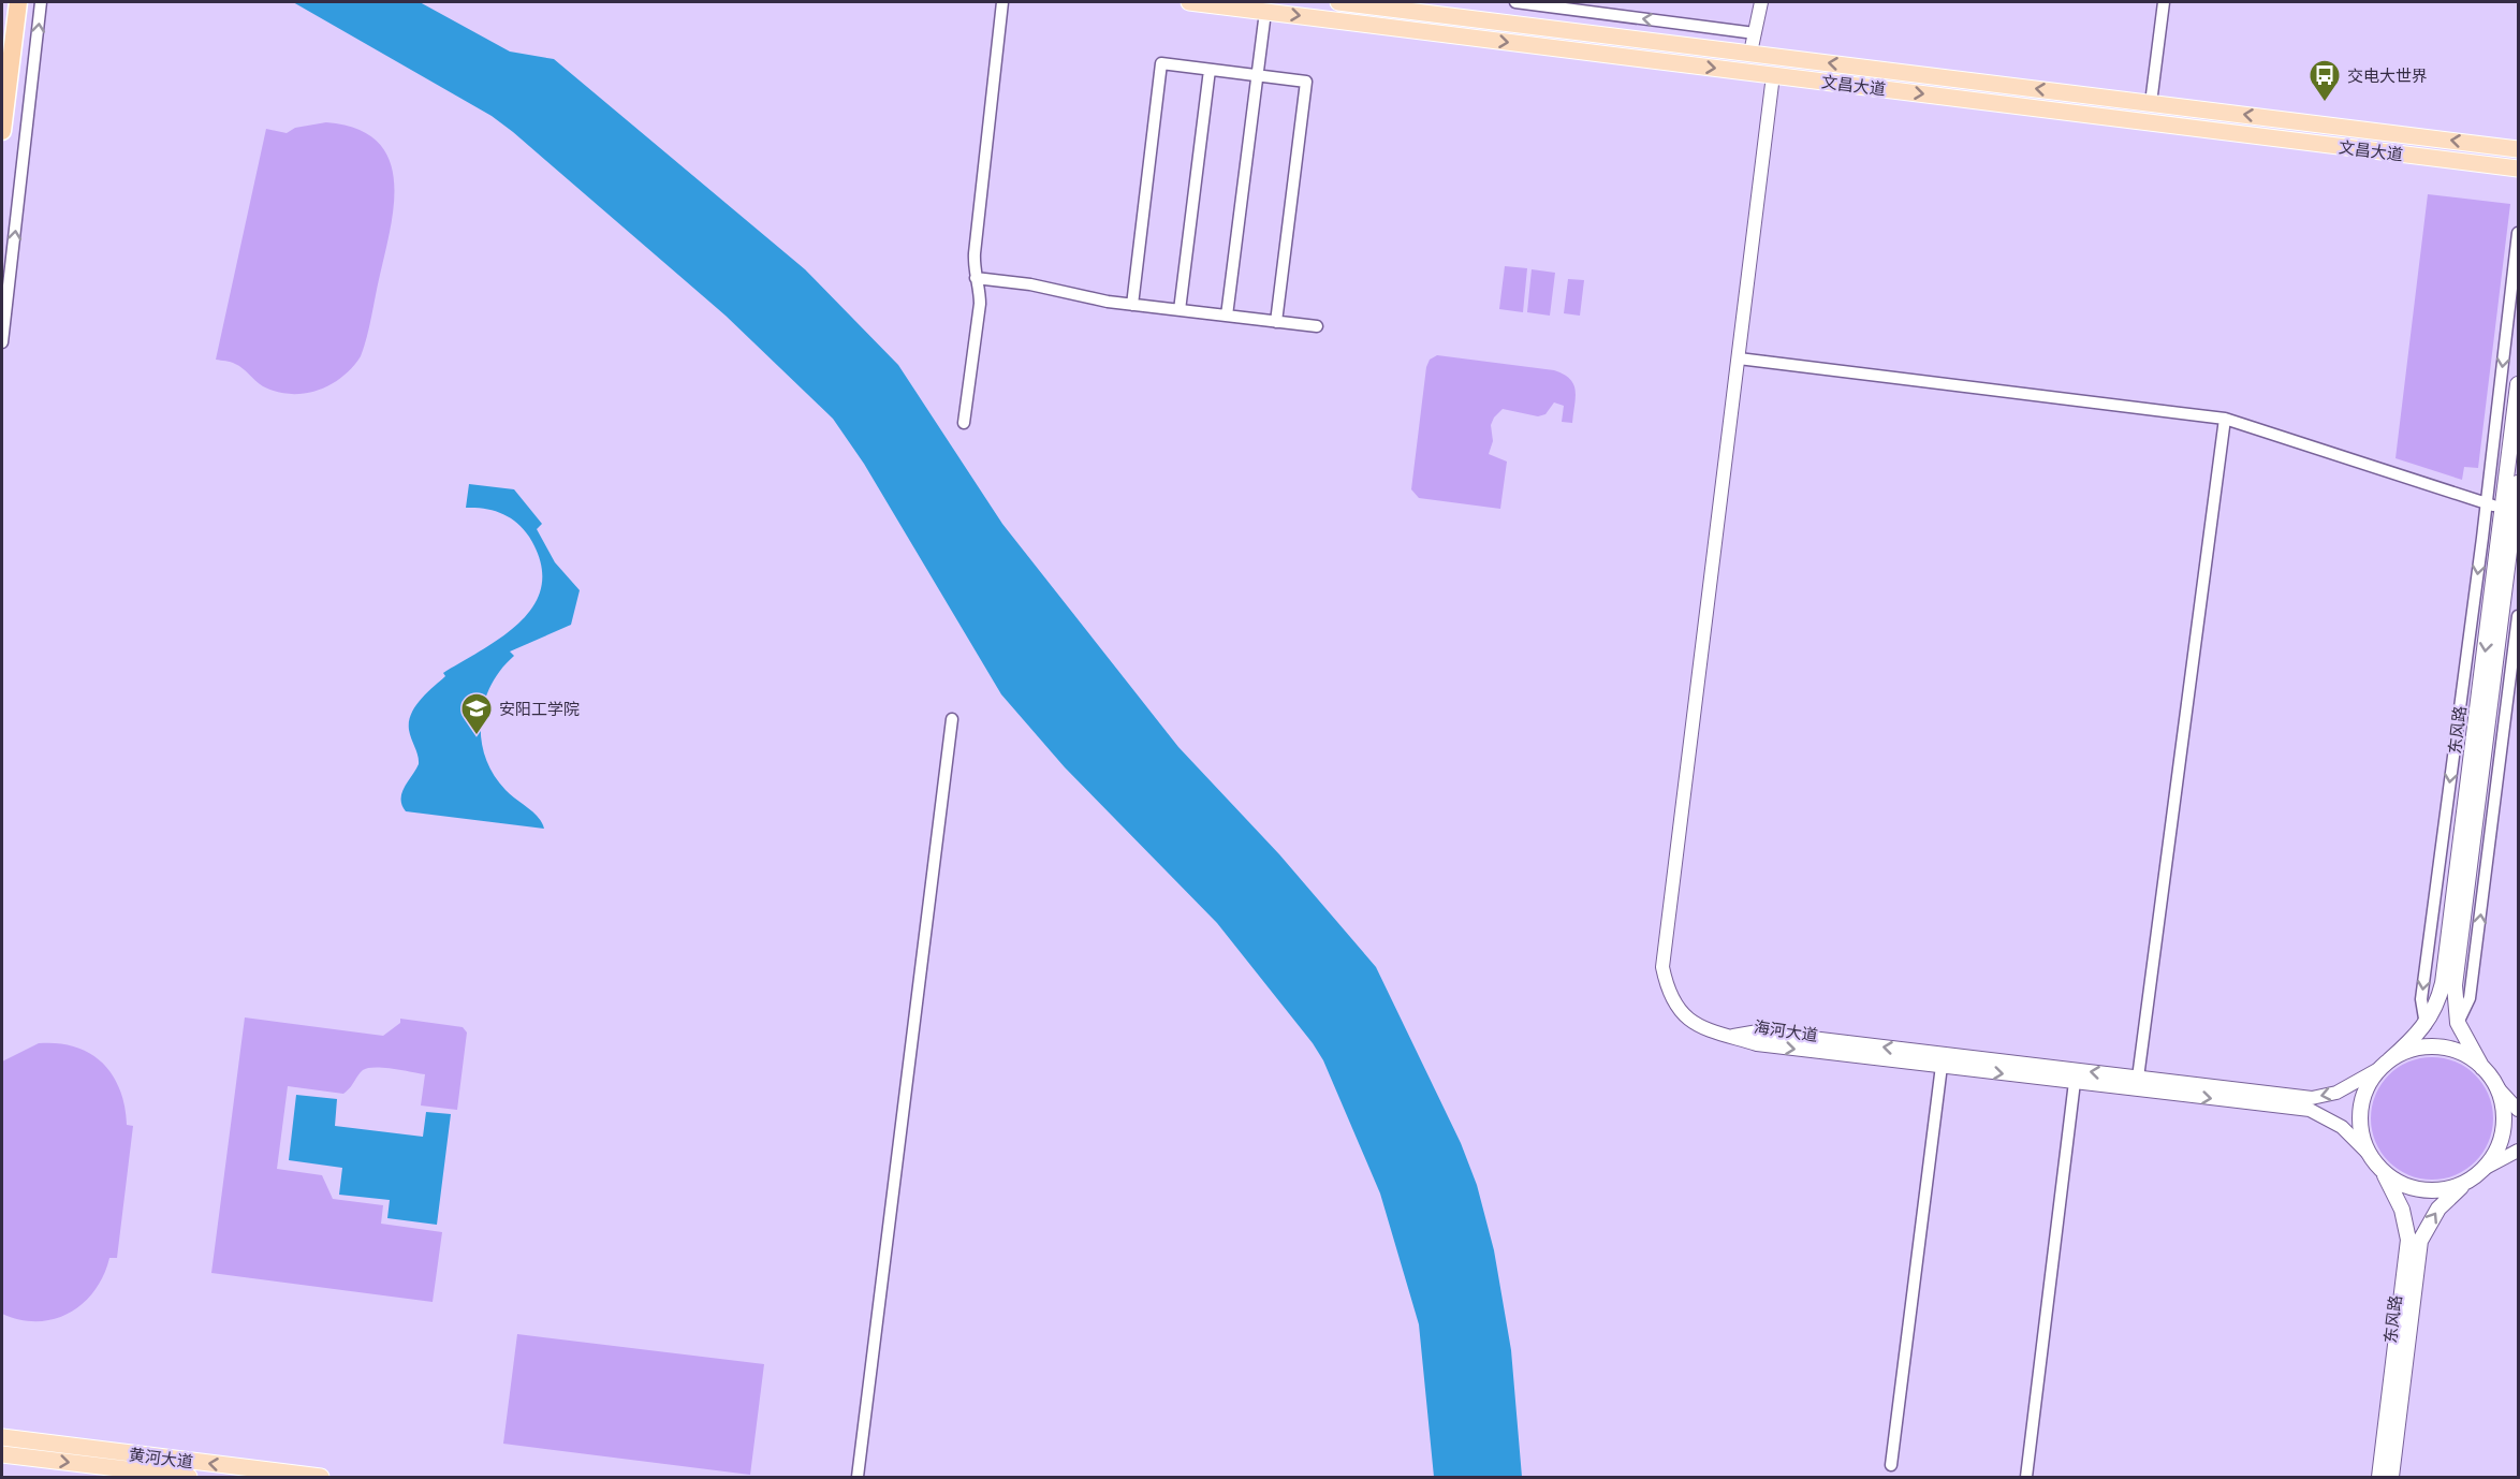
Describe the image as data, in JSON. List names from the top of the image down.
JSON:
{
  "streets": {
    "main road": ["文昌大道", "东风路", "黄河大道"],
    "street": ["海河大道"]
  },
  "crossings": [
    ["东风路", "海河大道"]
  ],
  "places": {
    "bus stop": ["交电大世界"],
    "school or university": ["安阳工学院"]
  }
}
